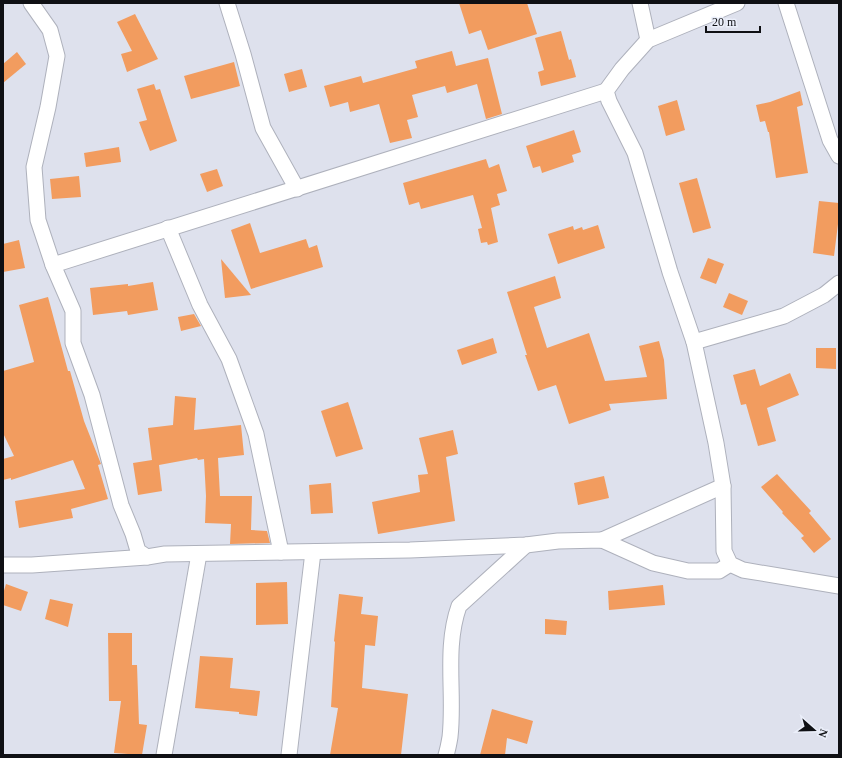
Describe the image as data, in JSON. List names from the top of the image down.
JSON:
{
  "scale_bar": "20 m",
  "north": "right"
}
